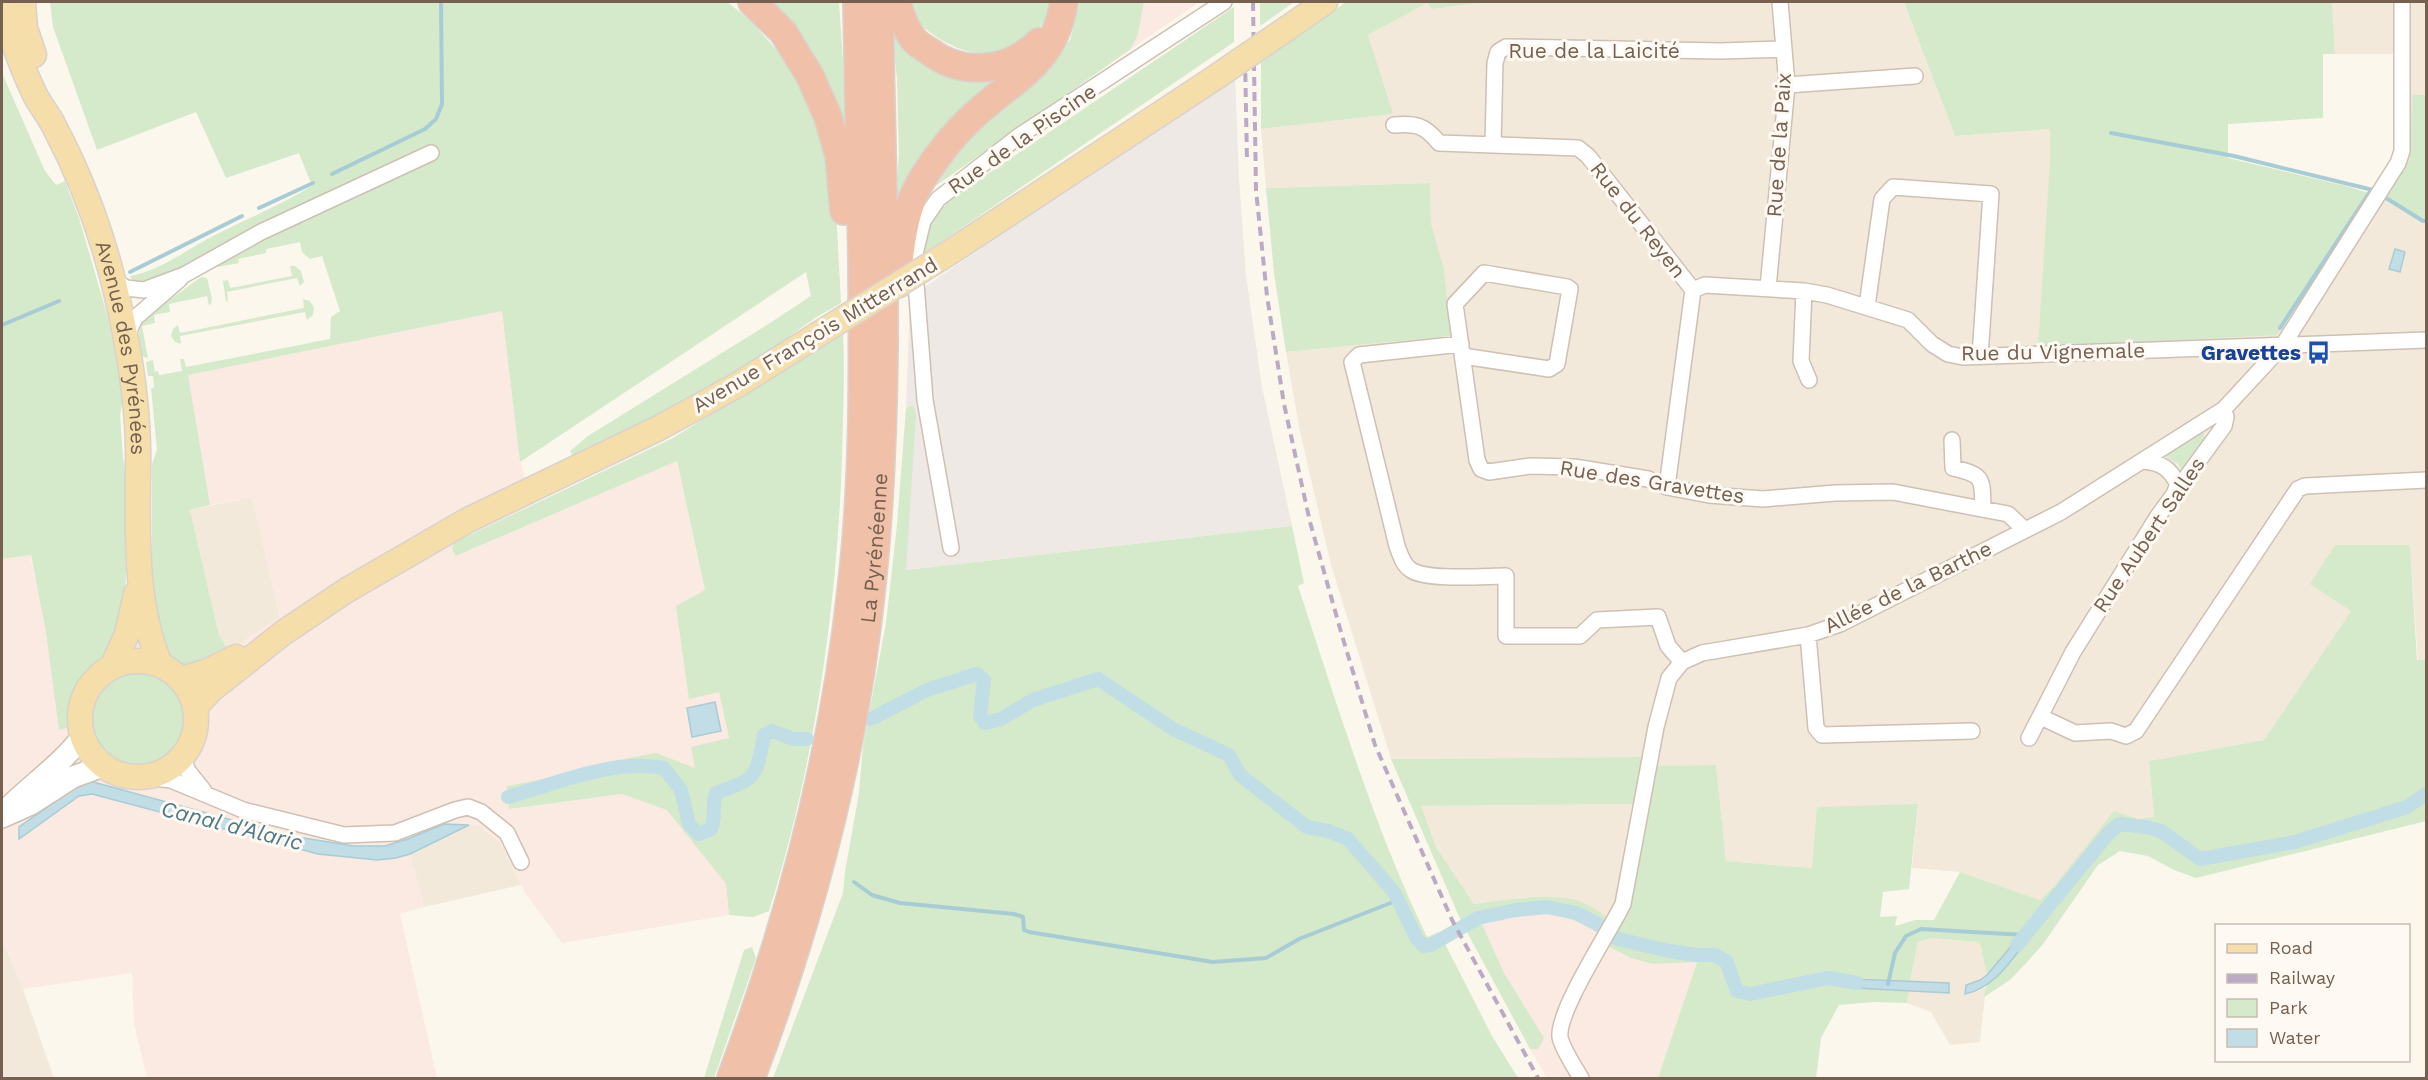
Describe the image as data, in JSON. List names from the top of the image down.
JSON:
{
  "streets": {
    "highway": ["La Pyrénéenne"],
    "main road": ["Avenue François Mitterrand", "Avenue des Pyrénées"],
    "street": [
      "Rue de la Laicité",
      "Rue de la Piscine",
      "Rue de la Paix",
      "Rue du Reyen",
      "Rue du Vignemale",
      "Rue des Gravettes",
      "Rue Aubert Salles",
      "Allée de la Barthe"
    ]
  },
  "crossings": [
    ["Rue de la Laicité", "Rue de la Paix"],
    ["Rue de la Laicité", "Rue du Reyen"],
    ["Rue de la Paix", "Rue du Vignemale"],
    ["Rue du Reyen", "Rue du Vignemale"],
    ["Rue du Reyen", "Rue des Gravettes"],
    ["Rue du Vignemale", "Rue Aubert Salles"],
    ["Rue des Gravettes", "Allée de la Barthe"],
    ["Rue Aubert Salles", "Allée de la Barthe"]
  ],
  "water": ["Canal d'Alaric"],
  "places": {
    "bus stop": ["Gravettes"]
  },
  "legend": [
    "Road",
    "Railway",
    "Park",
    "Water"
  ]
}
